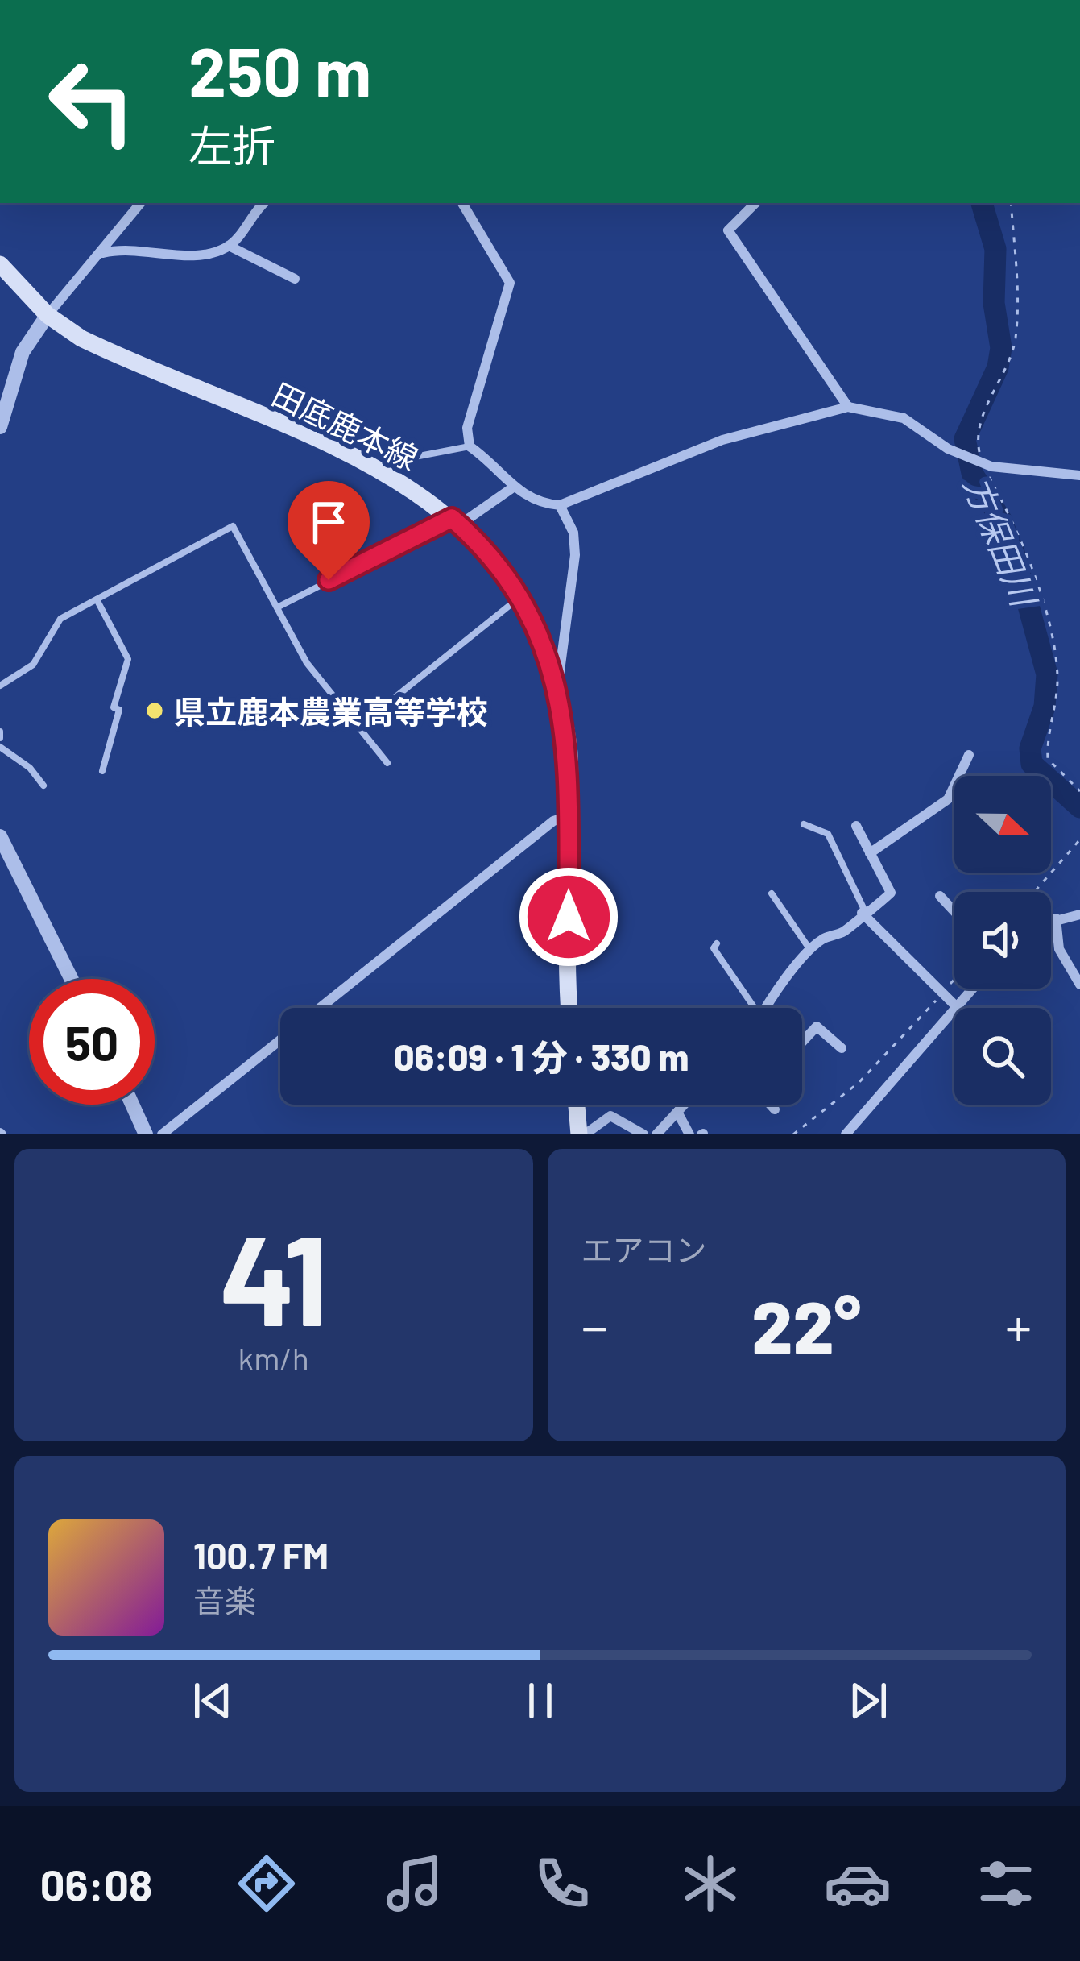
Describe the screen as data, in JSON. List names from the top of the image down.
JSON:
{
  "streets": {
    "main road": ["田底鹿本線"]
  },
  "water": ["方保田川"],
  "places": ["県立鹿本農業高等学校"],
  "north": "right",
  "page": {
    "turn": ["250 m", "左折"],
    "limit": "50",
    "trip": "06:09 · 1 分 · 330 m",
    "tile": [
      ["41", "km/h"],
      "エアコン"
    ],
    "heat": ["−", "22°", "+"],
    "song": ["100.7 FM", "音楽"],
    "tabs": "06:08"
  }
}
